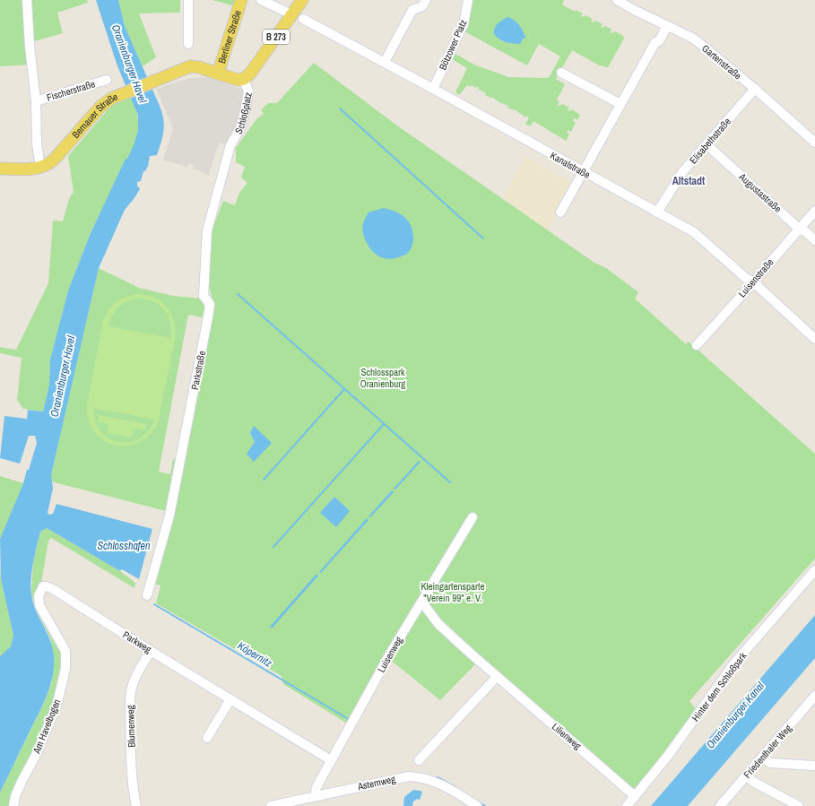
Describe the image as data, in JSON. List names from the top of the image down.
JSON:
{
  "streets": {
    "main road": [
      "Berliner Straße",
      "B 273",
      "Schloßplatz",
      "Bernauer Straße"
    ],
    "street": [
      "Bötzower Platz",
      "Gartenstraße",
      "Fischerstraße",
      "Elisabethstraße",
      "Kanalstraße",
      "Augustastraße",
      "Luisenstraße",
      "Parkstraße",
      "Parkweg",
      "Luisenweg",
      "Hinter dem Schloßpark",
      "Am Havelbogen",
      "Blumenweg",
      "Lilienweg",
      "Friedenthaler Weg",
      "Asternweg"
    ]
  },
  "crossings": [
    ["Berliner Straße", "Schloßplatz"],
    ["Berliner Straße", "Bernauer Straße"],
    ["B 273", "Schloßplatz"],
    ["Bötzower Platz", "Kanalstraße"],
    ["Gartenstraße", "Elisabethstraße"],
    ["Fischerstraße", "Bernauer Straße"],
    ["Schloßplatz", "Bernauer Straße"],
    ["Schloßplatz", "Parkstraße"],
    ["Elisabethstraße", "Kanalstraße"],
    ["Elisabethstraße", "Augustastraße"],
    ["Kanalstraße", "Luisenstraße"],
    ["Augustastraße", "Luisenstraße"],
    ["Parkweg", "Luisenweg"],
    ["Parkweg", "Am Havelbogen"],
    ["Parkweg", "Blumenweg"],
    ["Luisenweg", "Lilienweg"],
    ["Luisenweg", "Asternweg"],
    ["Hinter dem Schloßpark", "Lilienweg"]
  ],
  "districts": ["Altstadt"],
  "water": [
    "Oranienburger Havel",
    "Schlosshafen",
    "Köpernitz",
    "Oranienburger Kanal"
  ],
  "parks": ["Schlosspark Oranienburg", "Kleingartensparte \"Verein 99\" e. V."]
}
